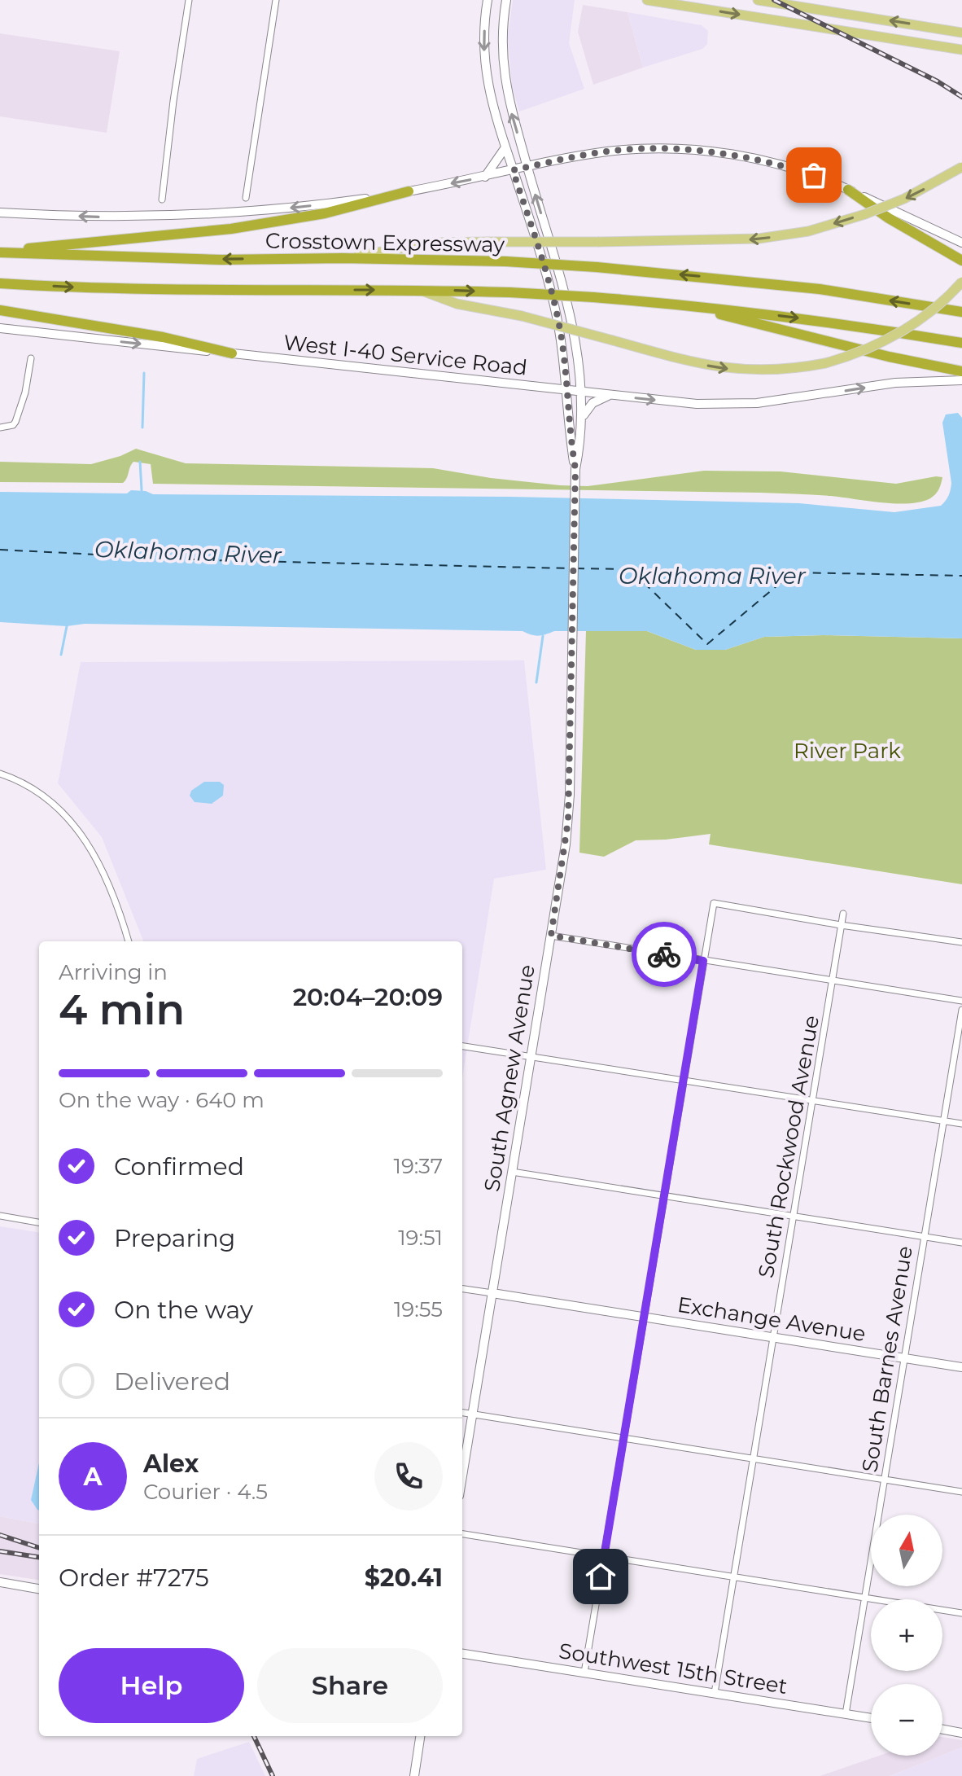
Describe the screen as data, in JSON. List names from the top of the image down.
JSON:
{
  "streets": {
    "highway": ["Crosstown Expressway"],
    "main road": [
      "West I-40 Service Road",
      "South Agnew Avenue",
      "Exchange Avenue",
      "Southwest 15th Street"
    ],
    "street": ["South Rockwood Avenue", "South Barnes Avenue"]
  },
  "crossings": [
    ["West I-40 Service Road", "South Agnew Avenue"],
    ["South Agnew Avenue", "Exchange Avenue"],
    ["South Rockwood Avenue", "Exchange Avenue"],
    ["South Rockwood Avenue", "Southwest 15th Street"],
    ["Exchange Avenue", "South Barnes Avenue"],
    ["South Barnes Avenue", "Southwest 15th Street"]
  ],
  "water": ["Oklahoma River"],
  "parks": ["River Park"],
  "north": "top",
  "page": {
    "heading": ["4 min", "Arriving in", "20:04–20:09"],
    "panel": [
      "Alex",
      "Courier · 4.5",
      "Order #7275",
      "$20.41"
    ],
    "bar": "On the way · 640 m",
    "list": [
      ["Confirmed", "19:37"],
      ["Preparing", "19:51"],
      ["On the way", "19:55"],
      "Delivered"
    ],
    "round": "A",
    "map_buttons": ["+", "−"],
    "buttons": ["Help", "Share"]
  }
}
